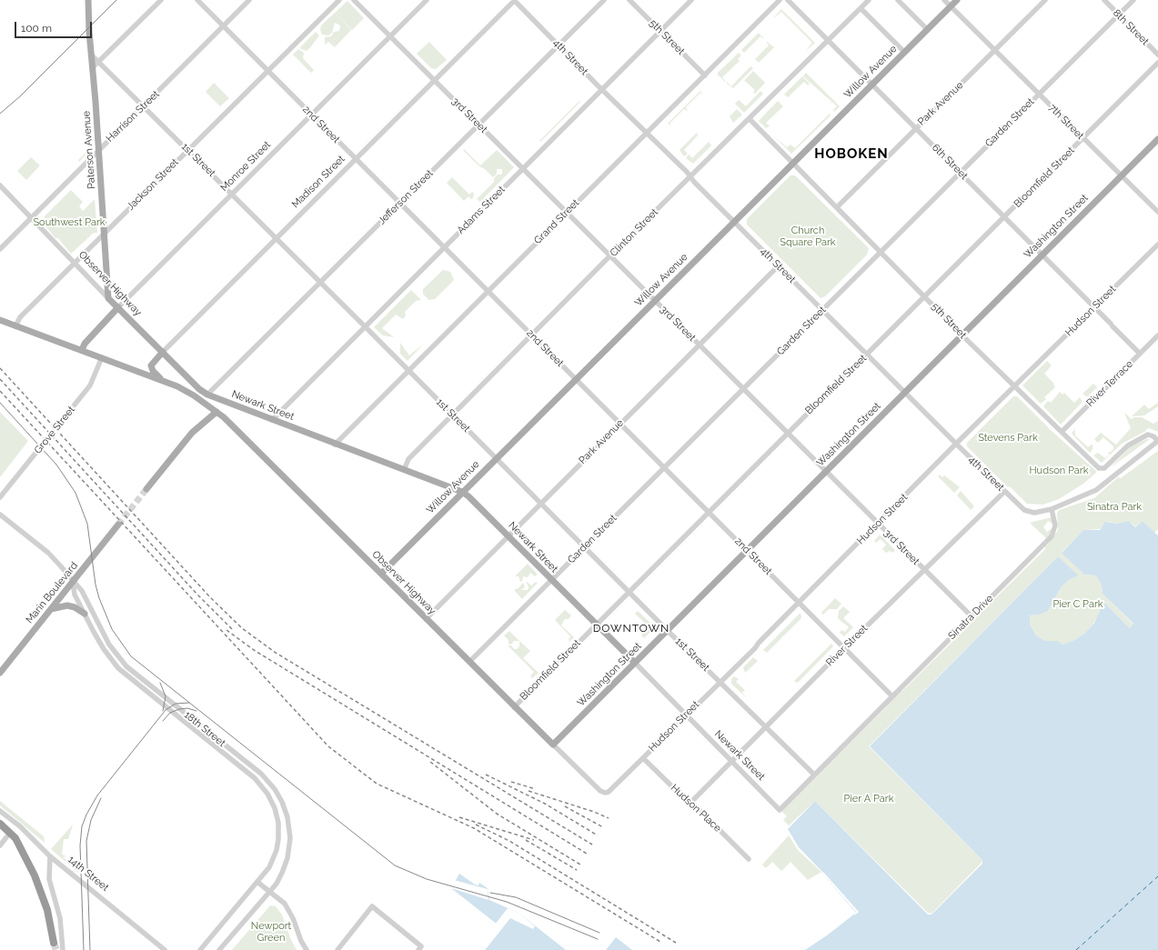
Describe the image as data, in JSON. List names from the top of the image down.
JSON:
{
  "streets": {
    "main road": [
      "Willow Avenue",
      "Paterson Avenue",
      "Monroe Street",
      "Madison Street",
      "Washington Street",
      "Observer Highway",
      "Newark Street",
      "Marin Boulevard"
    ],
    "street": [
      "8th Street",
      "5th Street",
      "4th Street",
      "Park Avenue",
      "3rd Street",
      "Harrison Street",
      "7th Street",
      "Garden Street",
      "2nd Street",
      "1st Street",
      "6th Street",
      "Bloomfield Street",
      "Jackson Street",
      "Jefferson Street",
      "Adams Street",
      "Grand Street",
      "Clinton Street",
      "Hudson Street",
      "River Terrace",
      "Grove Street",
      "Sinatra Drive",
      "River Street",
      "18th Street",
      "Hudson Place",
      "14th Street"
    ]
  },
  "crossings": [
    ["8th Street", "Garden Street"],
    ["5th Street", "Willow Avenue"],
    ["5th Street", "Park Avenue"],
    ["5th Street", "Garden Street"],
    ["5th Street", "Bloomfield Street"],
    ["5th Street", "Adams Street"],
    ["5th Street", "Grand Street"],
    ["5th Street", "Washington Street"],
    ["5th Street", "Clinton Street"],
    ["5th Street", "Hudson Street"],
    ["5th Street", "River Terrace"],
    ["4th Street", "Willow Avenue"],
    ["4th Street", "Park Avenue"],
    ["4th Street", "Garden Street"],
    ["4th Street", "Bloomfield Street"],
    ["4th Street", "Madison Street"],
    ["4th Street", "Jefferson Street"],
    ["4th Street", "Adams Street"],
    ["4th Street", "Grand Street"],
    ["4th Street", "Washington Street"],
    ["4th Street", "Clinton Street"],
    ["4th Street", "Hudson Street"],
    ["4th Street", "Sinatra Drive"],
    ["4th Street", "River Street"],
    ["Willow Avenue", "3rd Street"],
    ["Willow Avenue", "7th Street"],
    ["Willow Avenue", "2nd Street"],
    ["Willow Avenue", "1st Street"],
    ["Willow Avenue", "6th Street"],
    ["Willow Avenue", "Observer Highway"],
    ["Willow Avenue", "Newark Street"],
    ["Park Avenue", "3rd Street"],
    ["Park Avenue", "7th Street"],
    ["Park Avenue", "2nd Street"],
    ["Park Avenue", "1st Street"],
    ["Park Avenue", "6th Street"],
    ["Park Avenue", "Observer Highway"],
    ["Park Avenue", "Newark Street"],
    ["3rd Street", "Garden Street"],
    ["3rd Street", "Monroe Street"],
    ["3rd Street", "Bloomfield Street"],
    ["3rd Street", "Madison Street"],
    ["3rd Street", "Jefferson Street"],
    ["3rd Street", "Adams Street"],
    ["3rd Street", "Grand Street"],
    ["3rd Street", "Washington Street"],
    ["3rd Street", "Clinton Street"],
    ["3rd Street", "Hudson Street"],
    ["3rd Street", "Sinatra Drive"],
    ["3rd Street", "River Street"],
    ["Harrison Street", "2nd Street"],
    ["Harrison Street", "Paterson Avenue"],
    ["Harrison Street", "1st Street"],
    ["Harrison Street", "Observer Highway"],
    ["7th Street", "Garden Street"],
    ["7th Street", "Bloomfield Street"],
    ["7th Street", "Washington Street"],
    ["Garden Street", "2nd Street"],
    ["Garden Street", "1st Street"],
    ["Garden Street", "6th Street"],
    ["Garden Street", "Observer Highway"],
    ["Garden Street", "Newark Street"],
    ["2nd Street", "Monroe Street"],
    ["2nd Street", "Bloomfield Street"],
    ["2nd Street", "Madison Street"],
    ["2nd Street", "Jackson Street"],
    ["2nd Street", "Jefferson Street"],
    ["2nd Street", "Adams Street"],
    ["2nd Street", "Grand Street"],
    ["2nd Street", "Washington Street"],
    ["2nd Street", "Clinton Street"],
    ["2nd Street", "Hudson Street"],
    ["2nd Street", "Sinatra Drive"],
    ["2nd Street", "River Street"],
    ["Paterson Avenue", "1st Street"],
    ["Paterson Avenue", "Jackson Street"],
    ["Paterson Avenue", "Observer Highway"],
    ["1st Street", "Monroe Street"],
    ["1st Street", "Bloomfield Street"],
    ["1st Street", "Madison Street"],
    ["1st Street", "Jackson Street"],
    ["1st Street", "Jefferson Street"],
    ["1st Street", "Adams Street"],
    ["1st Street", "Grand Street"],
    ["1st Street", "Washington Street"],
    ["1st Street", "Clinton Street"],
    ["1st Street", "Hudson Street"],
    ["1st Street", "Sinatra Drive"],
    ["1st Street", "River Street"],
    ["6th Street", "Bloomfield Street"],
    ["6th Street", "Washington Street"],
    ["6th Street", "Clinton Street"],
    ["6th Street", "Hudson Street"],
    ["6th Street", "River Terrace"],
    ["Monroe Street", "Observer Highway"],
    ["Bloomfield Street", "Observer Highway"],
    ["Bloomfield Street", "Newark Street"],
    ["Madison Street", "Observer Highway"],
    ["Jackson Street", "Observer Highway"],
    ["Jefferson Street", "Observer Highway"],
    ["Jefferson Street", "Newark Street"],
    ["Adams Street", "Newark Street"],
    ["Grand Street", "Newark Street"],
    ["Washington Street", "Observer Highway"],
    ["Washington Street", "Newark Street"],
    ["Clinton Street", "Newark Street"],
    ["Observer Highway", "Hudson Street"],
    ["Observer Highway", "Newark Street"],
    ["Hudson Street", "Newark Street"],
    ["Hudson Street", "Hudson Place"],
    ["Newark Street", "Sinatra Drive"],
    ["Newark Street", "River Street"],
    ["Marin Boulevard", "18th Street"],
    ["River Street", "Hudson Place"]
  ],
  "districts": ["HOBOKEN", "DOWNTOWN"],
  "parks": [
    "Southwest Park",
    "Church Square Park",
    "Stevens Park",
    "Hudson Park",
    "Sinatra Park",
    "Pier C Park",
    "Pier A Park",
    "Newport Green"
  ],
  "scale_bar": "100 m"
}
